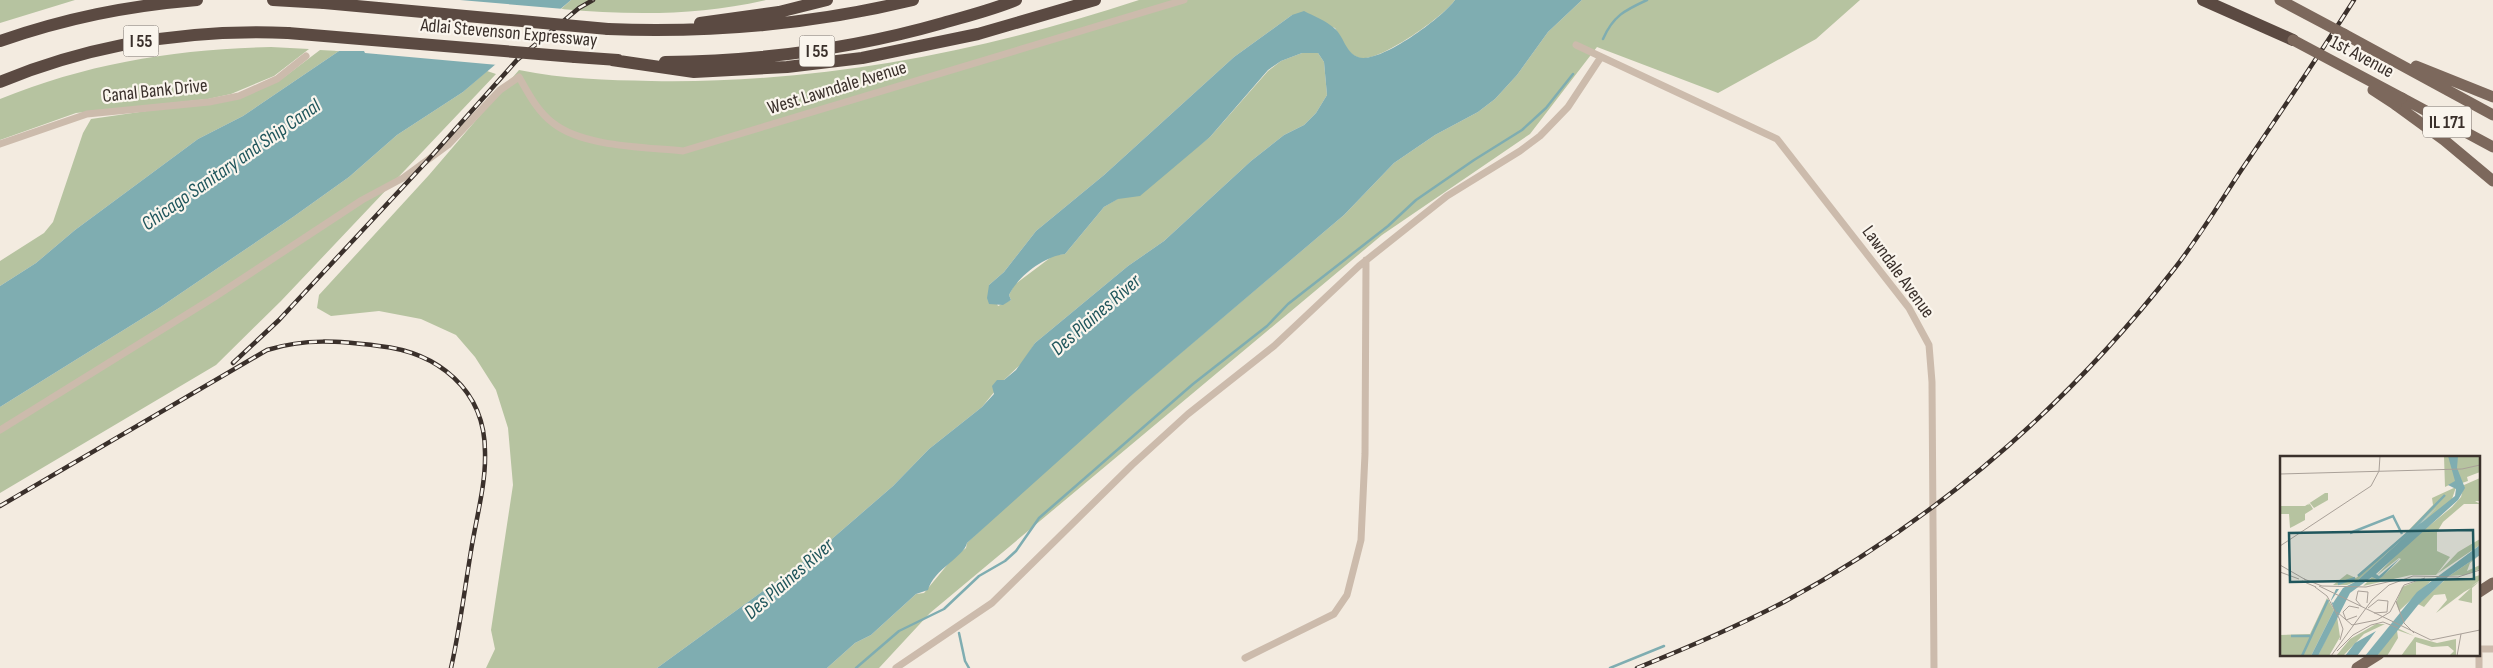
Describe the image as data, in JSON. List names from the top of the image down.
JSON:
{
  "streets": {
    "highway": ["Adlai Stevenson Expressway", "I 55"],
    "main road": ["1st Avenue", "IL 171"],
    "street": ["West Lawndale Avenue", "Canal Bank Drive", "Lawndale Avenue"]
  },
  "water": ["Chicago Sanitary and Ship Canal", "Des Plaines River"]
}
